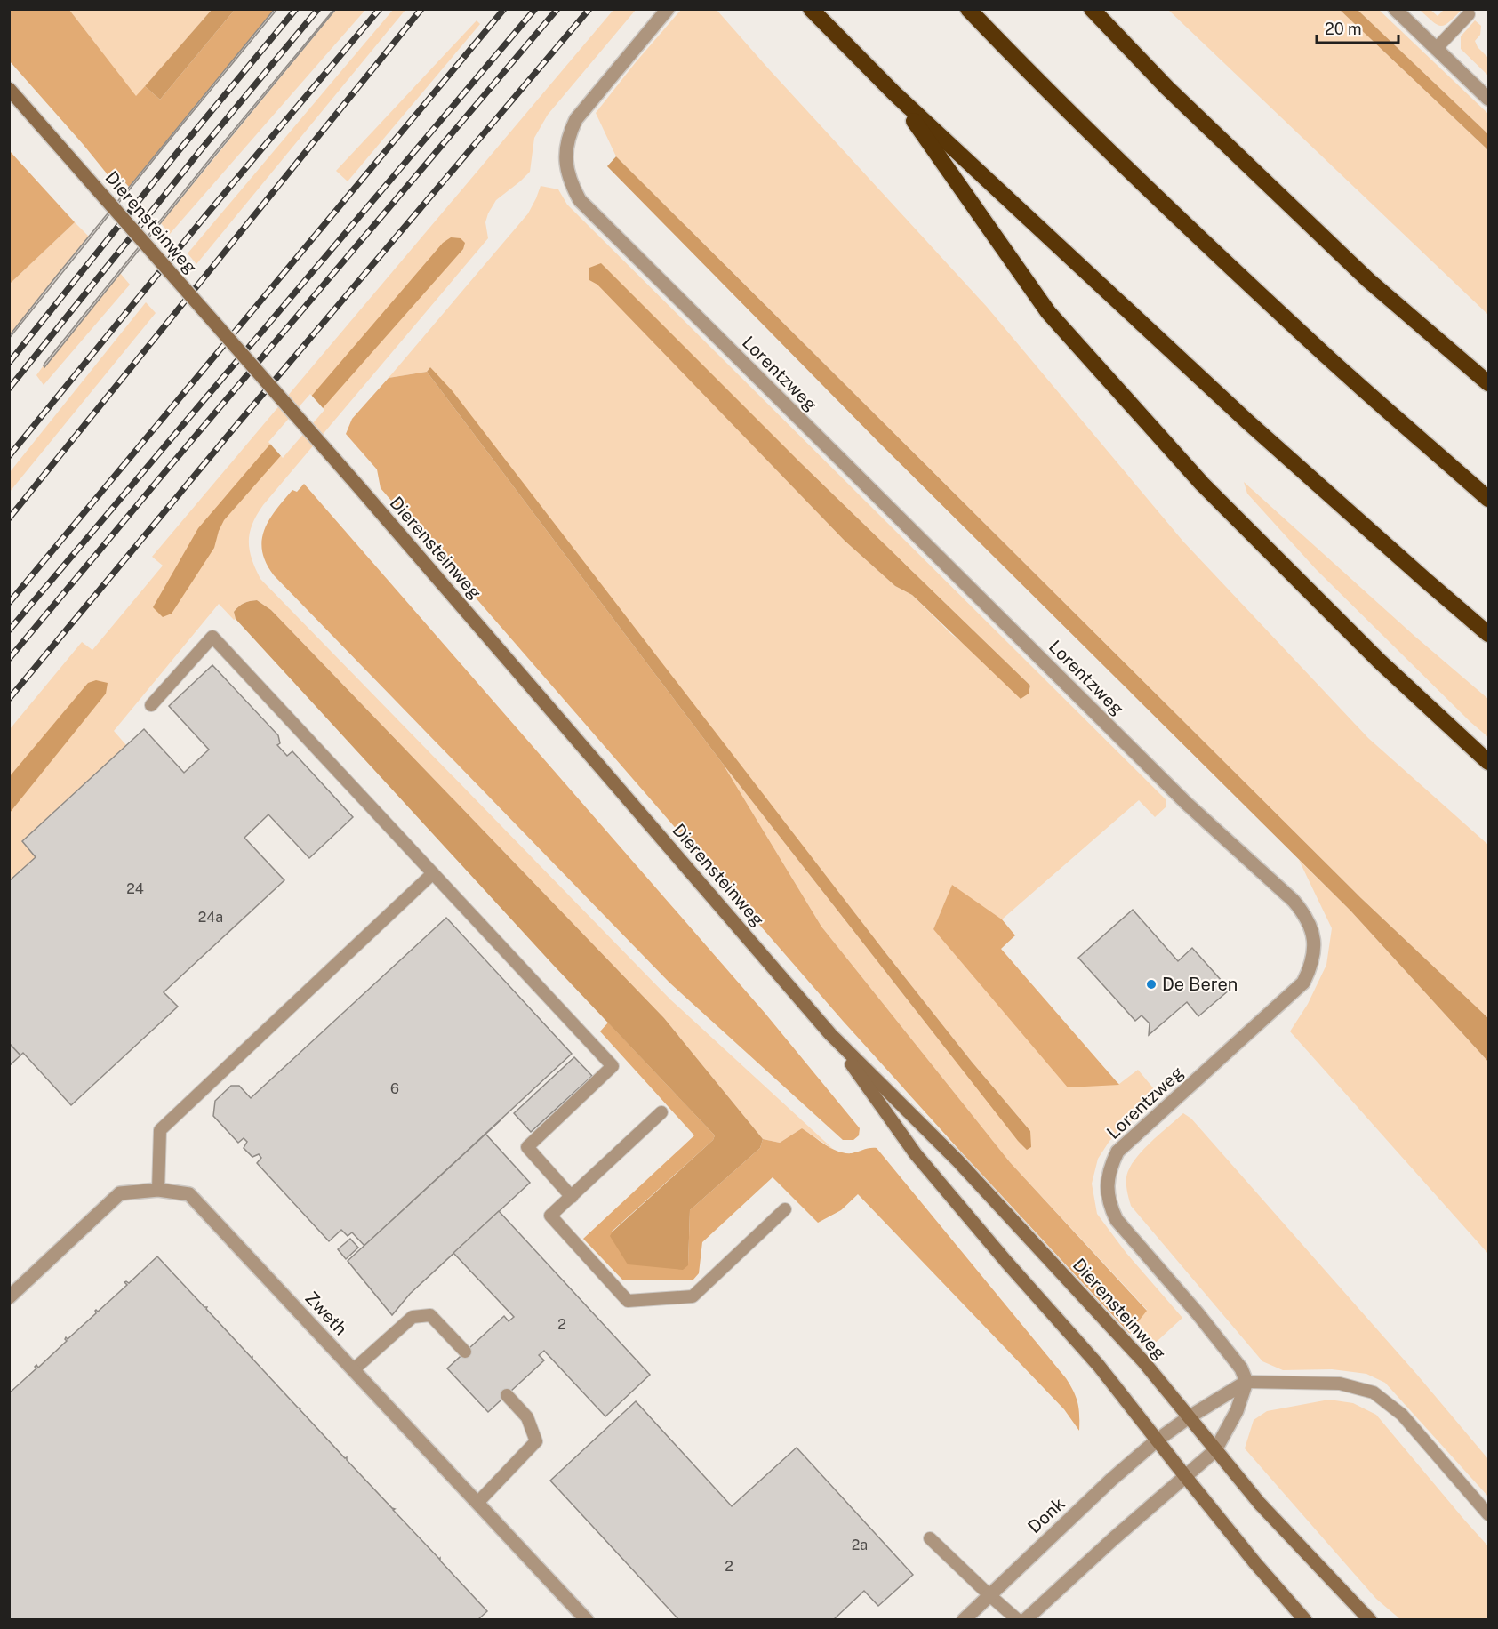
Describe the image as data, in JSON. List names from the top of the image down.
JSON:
{
  "streets": {
    "main road": ["Dierensteinweg"],
    "street": ["Lorentzweg", "Zweth", "Donk"]
  },
  "crossings": [
    ["Dierensteinweg", "Donk"]
  ],
  "places": ["De Beren"],
  "house_numbers": [
    "24",
    "24a",
    "6",
    "2",
    "2a",
    "2"
  ],
  "scale_bar": "20 m"
}
